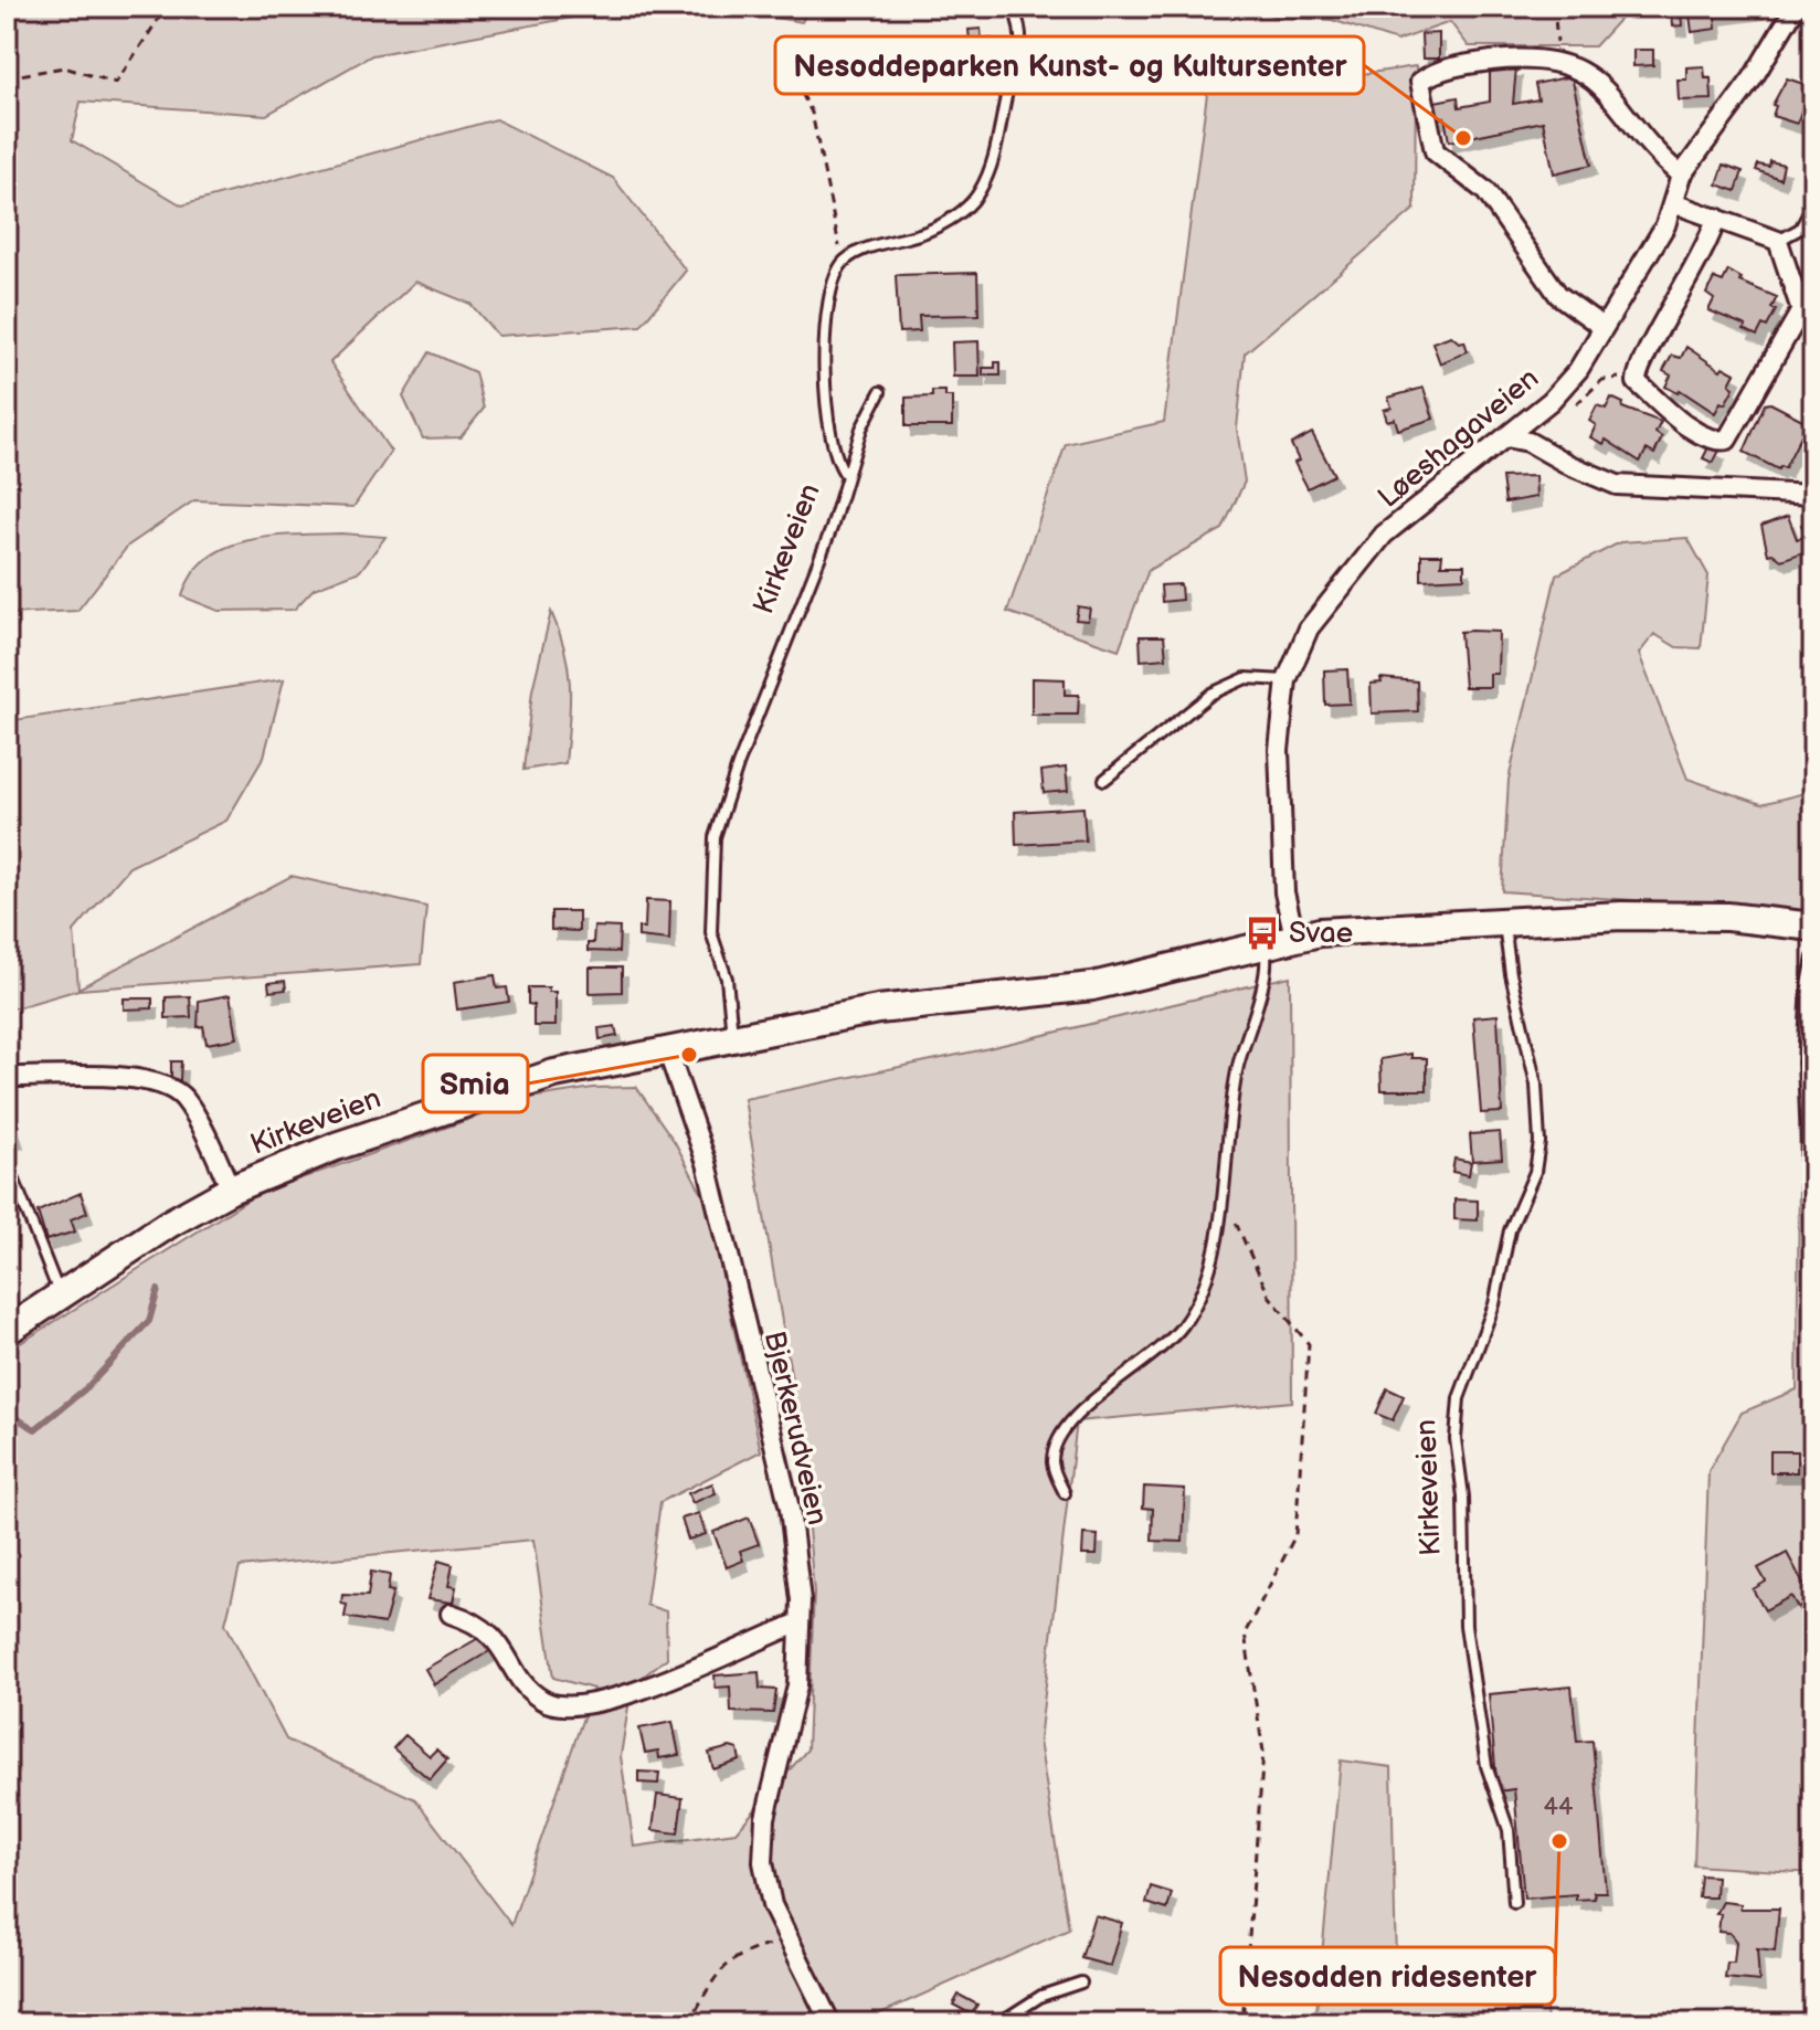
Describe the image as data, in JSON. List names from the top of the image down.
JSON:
{
  "streets": {
    "main road": ["Kirkeveien"],
    "street": ["Løeshagaveien", "Bjerkerudveien"]
  },
  "crossings": [
    ["Løeshagaveien", "Kirkeveien"],
    ["Kirkeveien", "Bjerkerudveien"]
  ],
  "places": {
    "other": ["Nesoddeparken Kunst- og Kultursenter", "Smia", "Nesodden ridesenter"],
    "bus stop": ["Svae"]
  },
  "house_numbers": ["44"]
}
